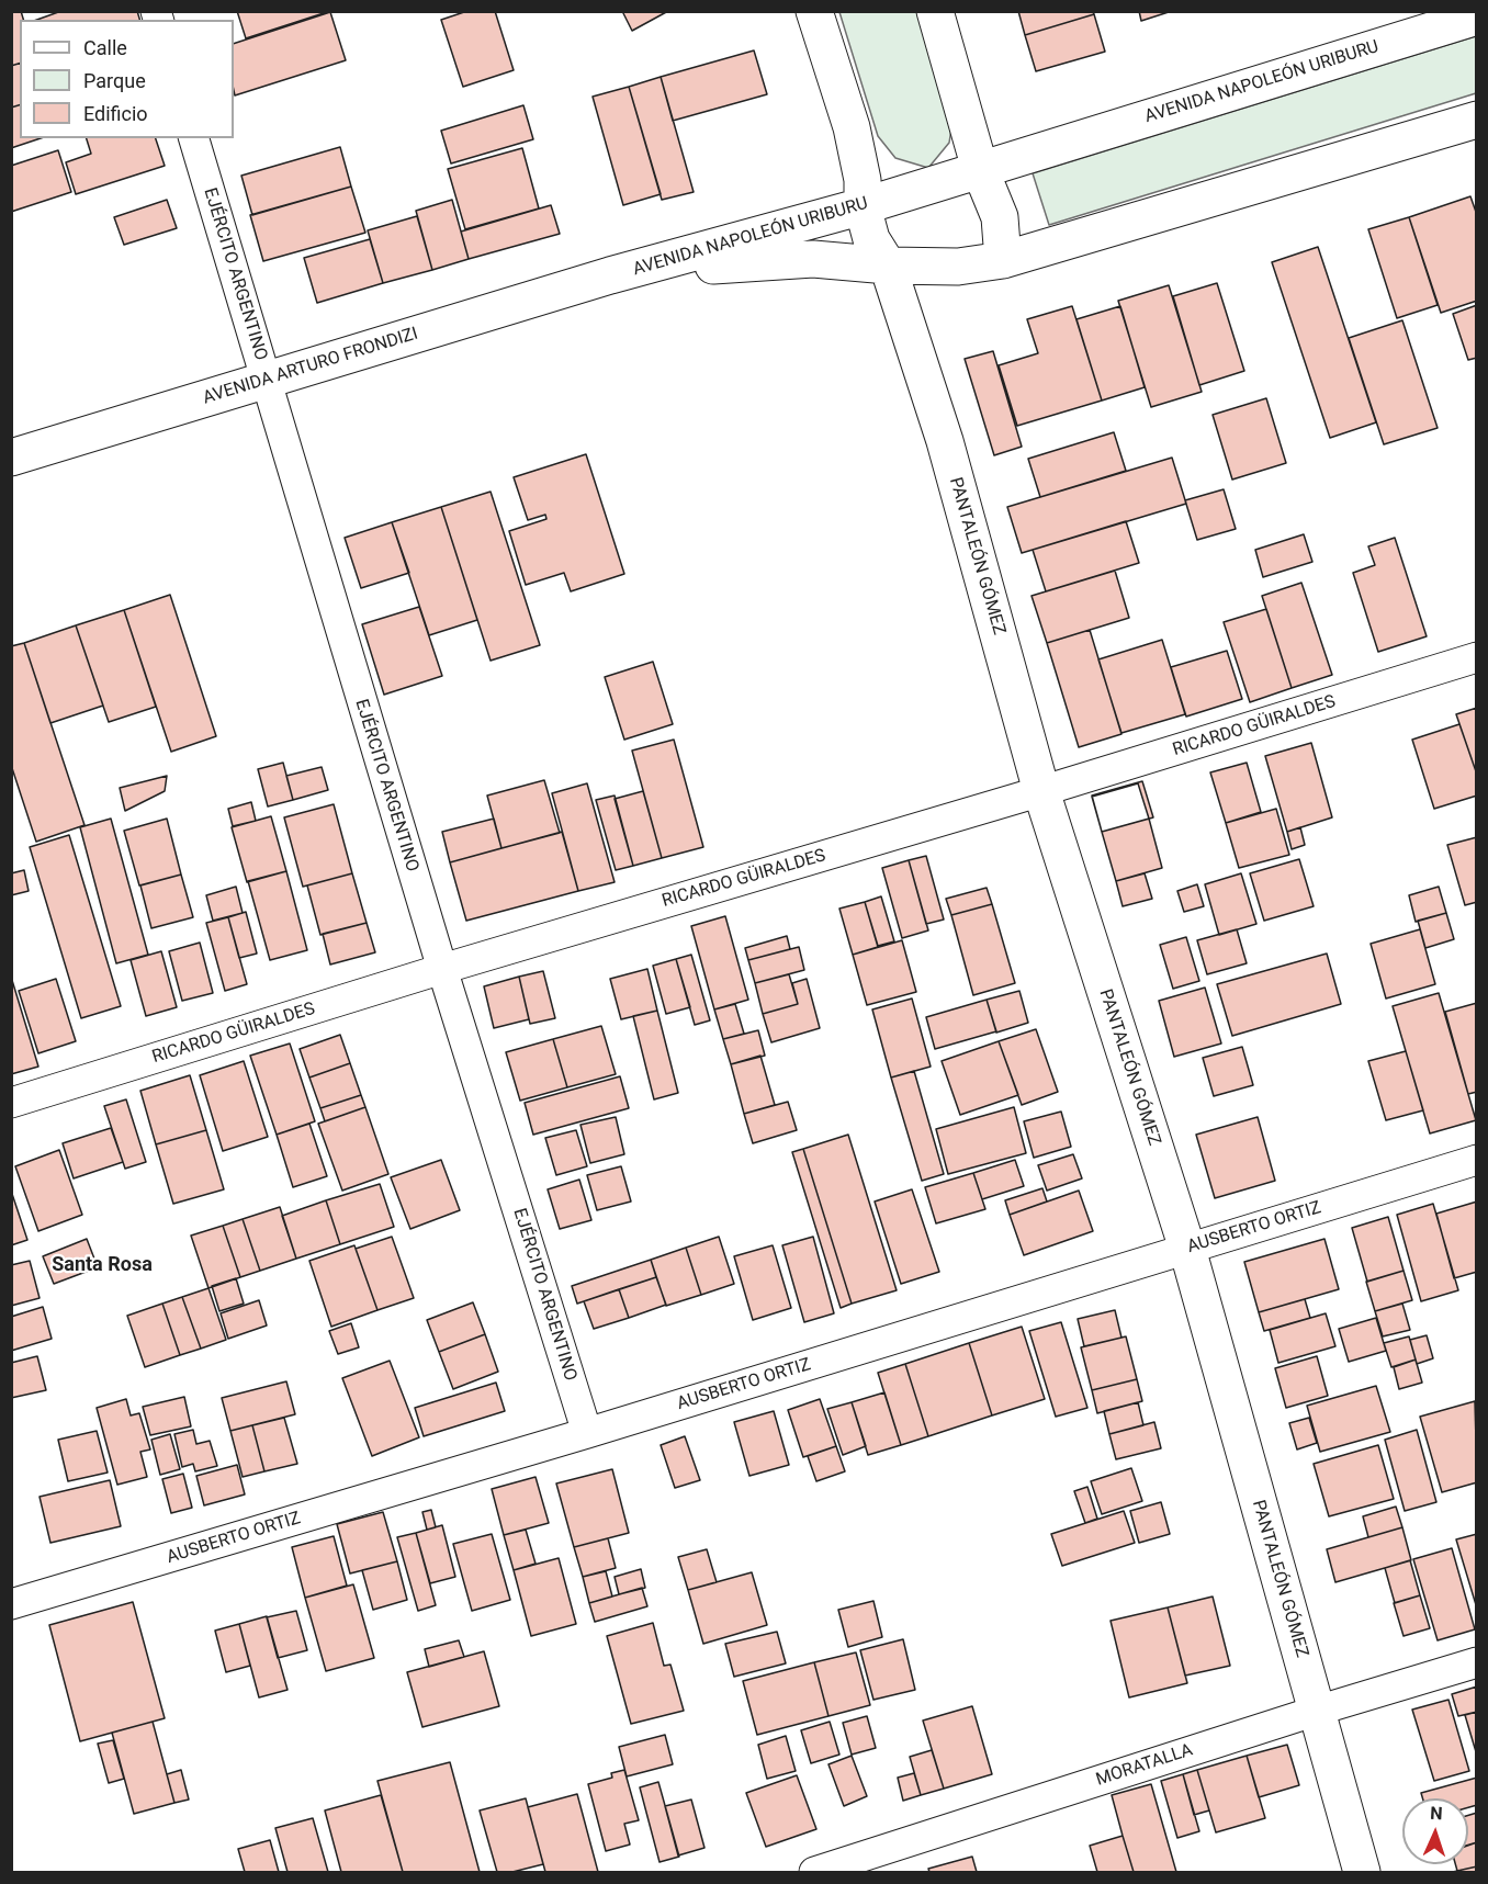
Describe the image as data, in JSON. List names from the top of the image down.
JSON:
{
  "streets": {
    "main road": ["AVENIDA NAPOLEÓN URIBURU", "AVENIDA ARTURO FRONDIZI", "PANTALEÓN GÓMEZ"],
    "street": [
      "EJÉRCITO ARGENTINO",
      "RICARDO GÜIRALDES",
      "AUSBERTO ORTIZ",
      "MORATALLA"
    ]
  },
  "crossings": [
    ["AVENIDA NAPOLEÓN URIBURU", "AVENIDA ARTURO FRONDIZI"],
    ["AVENIDA NAPOLEÓN URIBURU", "PANTALEÓN GÓMEZ"],
    ["EJÉRCITO ARGENTINO", "AVENIDA ARTURO FRONDIZI"],
    ["EJÉRCITO ARGENTINO", "RICARDO GÜIRALDES"],
    ["EJÉRCITO ARGENTINO", "AUSBERTO ORTIZ"],
    ["PANTALEÓN GÓMEZ", "RICARDO GÜIRALDES"],
    ["PANTALEÓN GÓMEZ", "AUSBERTO ORTIZ"],
    ["PANTALEÓN GÓMEZ", "MORATALLA"]
  ],
  "districts": ["Santa Rosa"],
  "legend": ["Calle", "Parque", "Edificio"],
  "north": "top"
}
